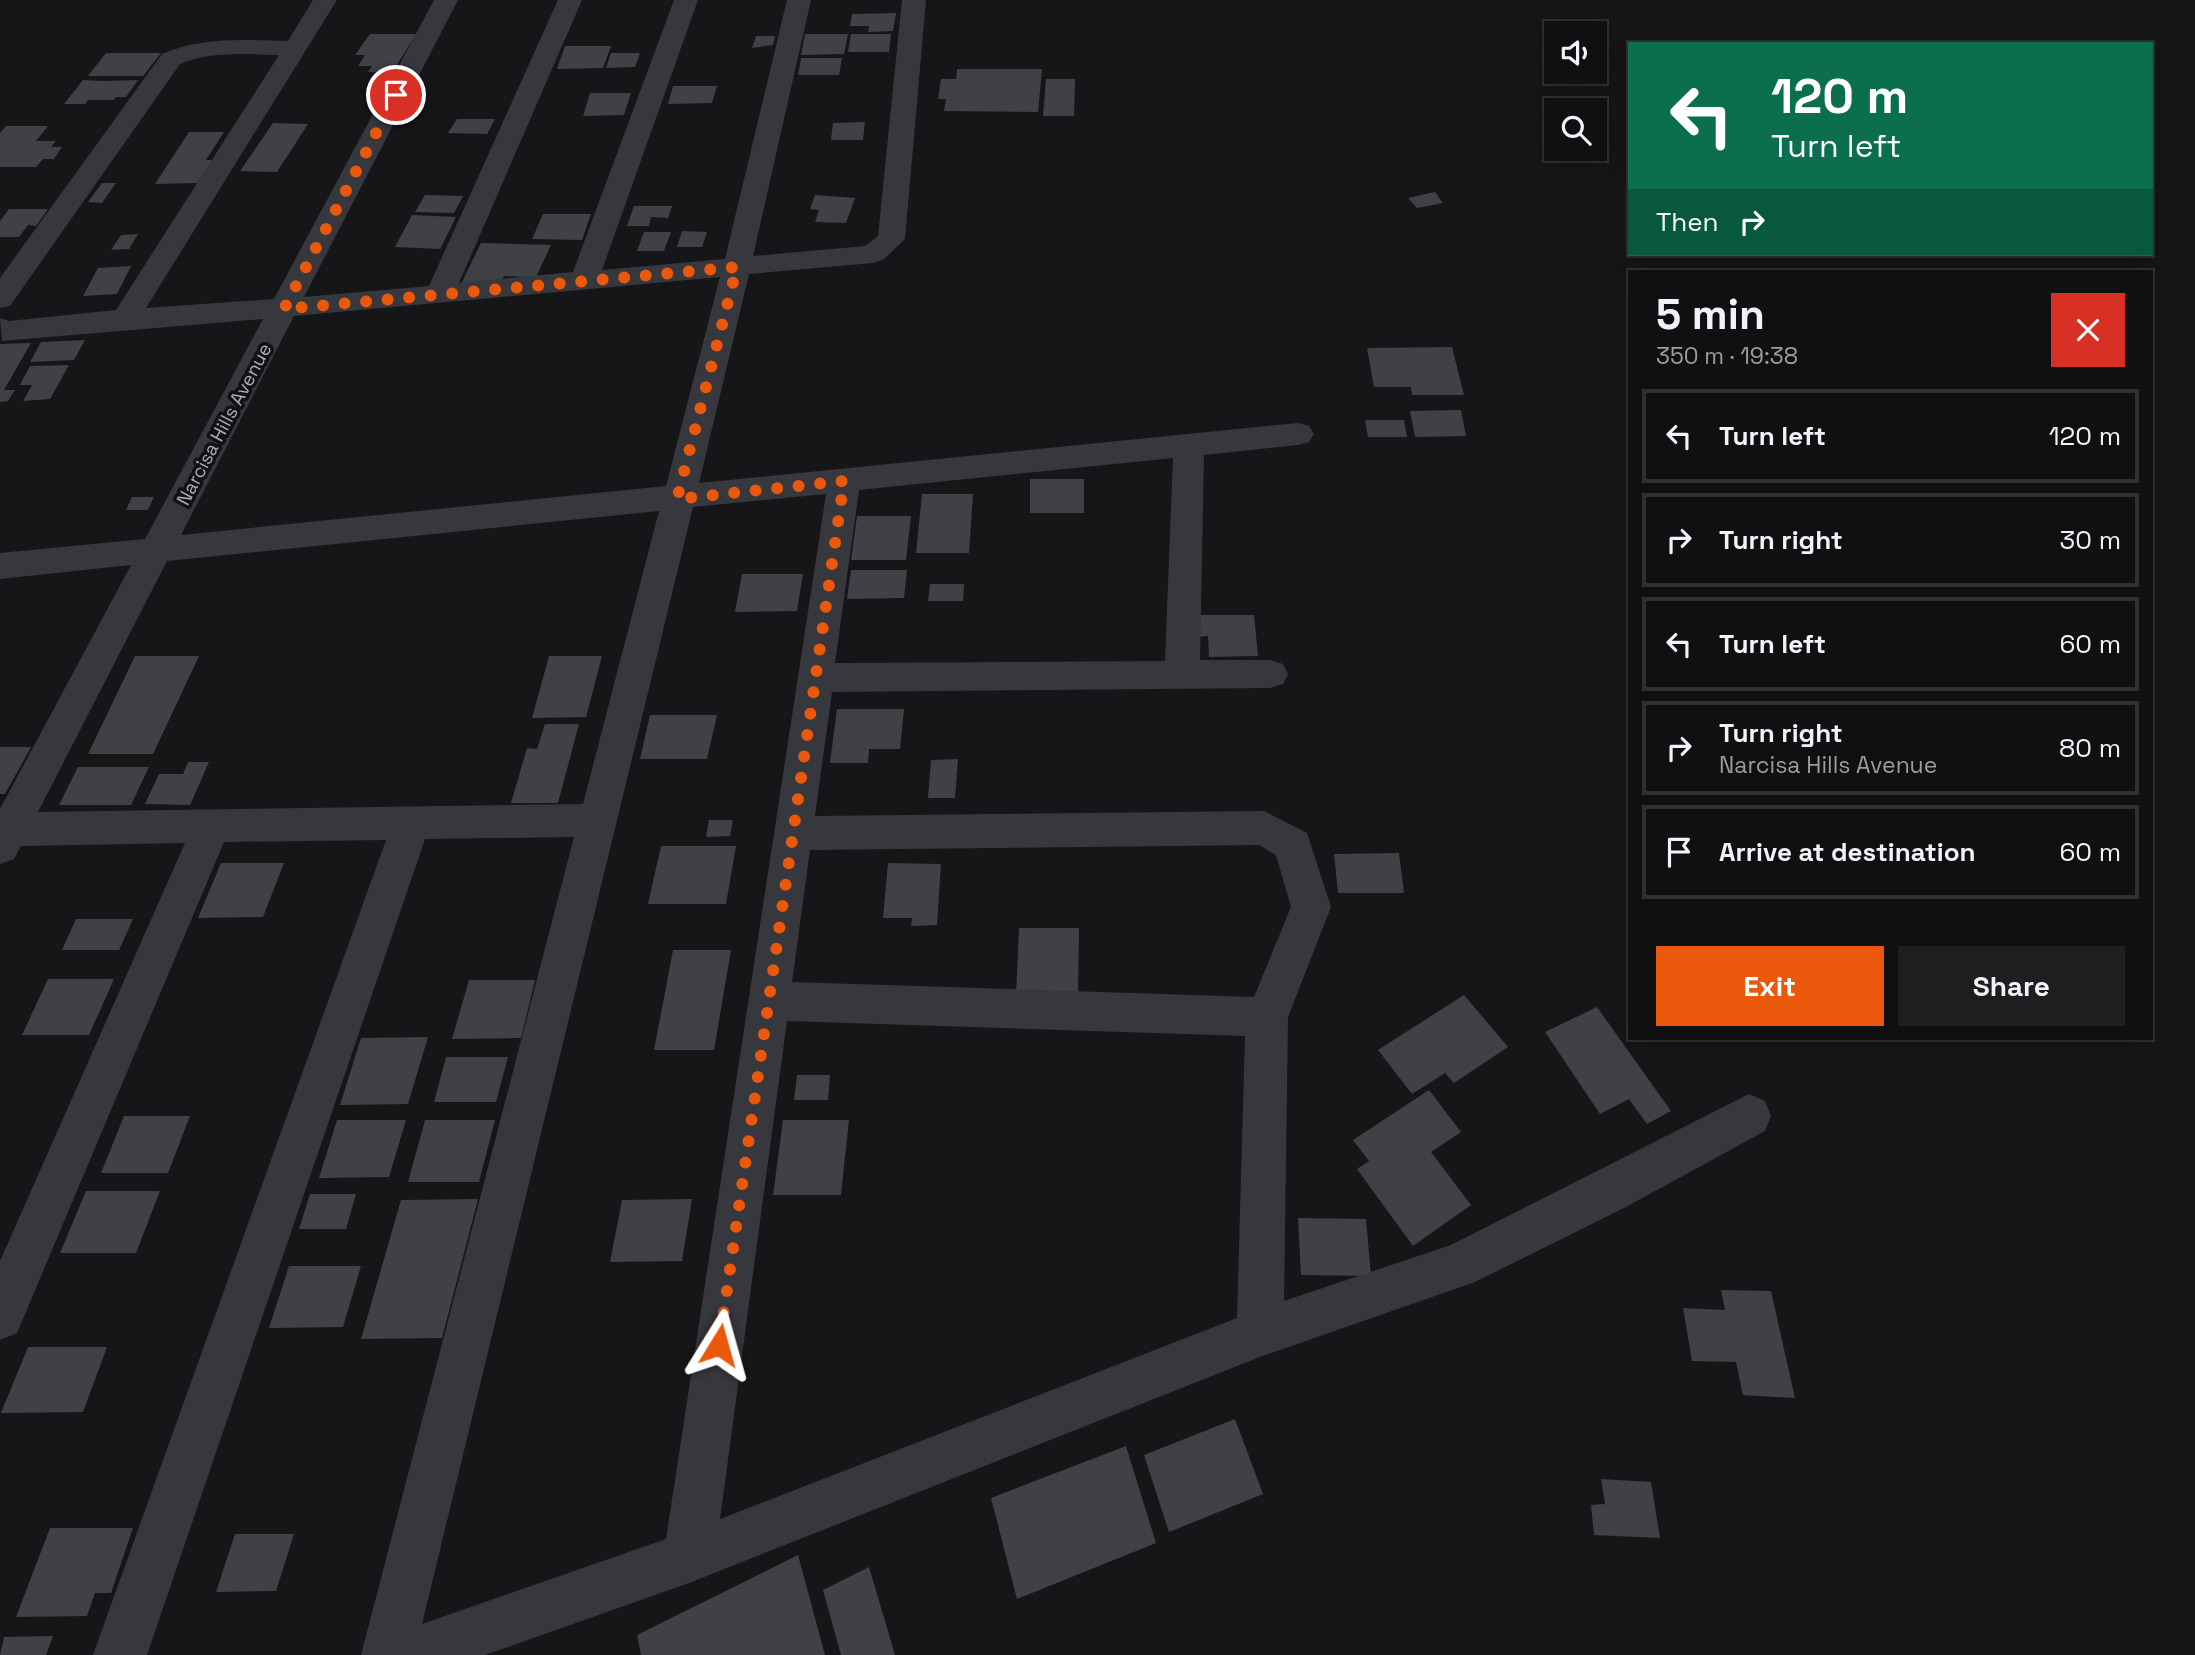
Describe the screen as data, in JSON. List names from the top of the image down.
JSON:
{
  "streets": {
    "street": ["Narcisa Hills Avenue"]
  },
  "page": {
    "turn": ["120 m", "Turn left"],
    "then": "Then",
    "heading": ["5 min", "350 m · 19:38"],
    "list": [
      {
        "name": "Turn left",
        "value": "120 m"
      },
      {
        "name": "Turn right",
        "value": "30 m"
      },
      {
        "name": "Turn left",
        "value": "60 m"
      },
      {
        "name": "Turn right",
        "note": "Narcisa Hills Avenue",
        "value": "80 m"
      },
      {
        "name": "Arrive at destination",
        "value": "60 m"
      }
    ],
    "buttons": ["Exit", "Share"]
  }
}
